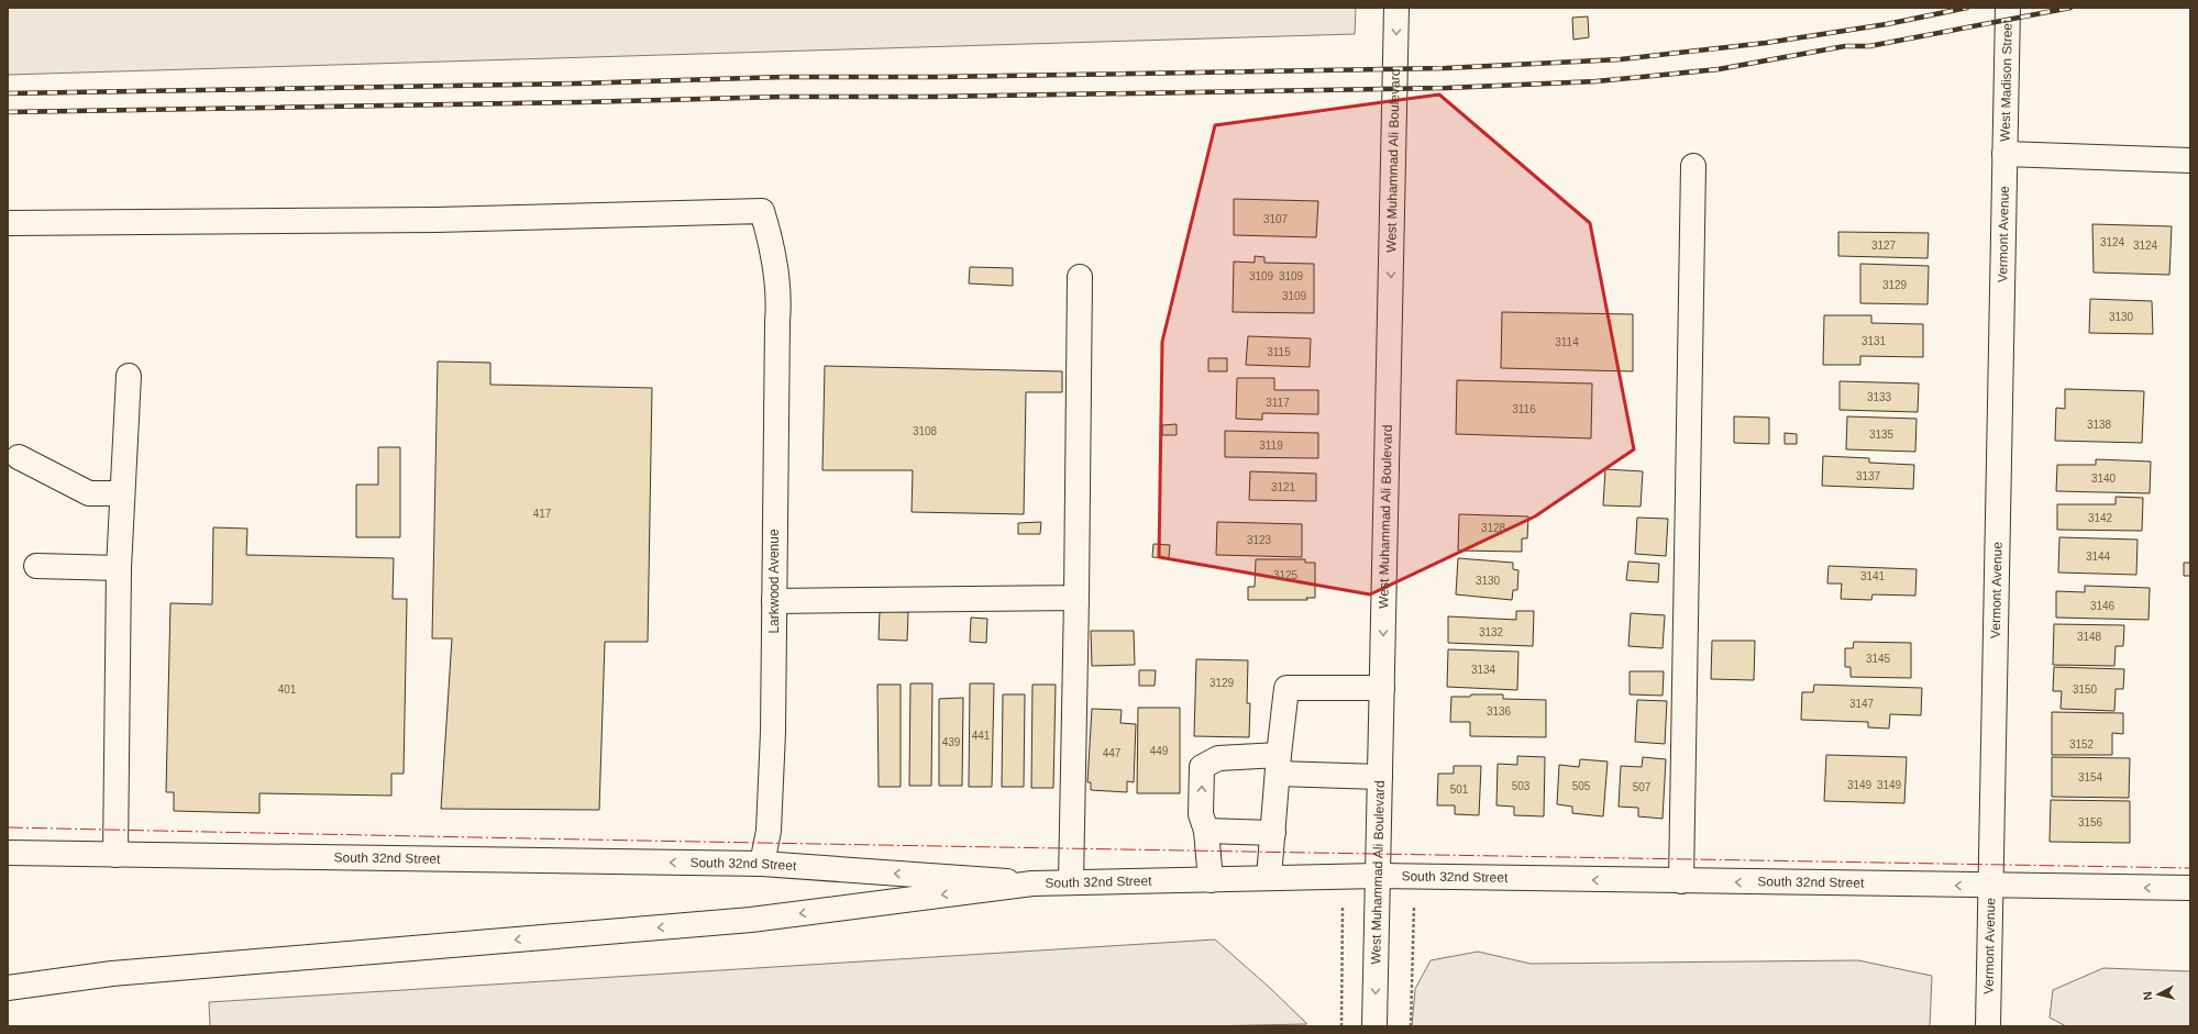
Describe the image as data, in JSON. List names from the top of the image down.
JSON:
{
  "streets": {
    "main road": [
      "West Madison Street",
      "West Muhammad Ali Boulevard",
      "Vermont Avenue",
      "Larkwood Avenue",
      "South 32nd Street"
    ]
  },
  "crossings": [
    ["West Madison Street", "Vermont Avenue"],
    ["West Muhammad Ali Boulevard", "South 32nd Street"],
    ["Vermont Avenue", "South 32nd Street"],
    ["Larkwood Avenue", "South 32nd Street"]
  ],
  "one_way": ["West Muhammad Ali Boulevard"],
  "house_numbers": [
    "3107",
    "3124",
    "3127",
    "3124",
    "3109",
    "3109",
    "3129",
    "3109",
    "3130",
    "3131",
    "3114",
    "3115",
    "3133",
    "3117",
    "3116",
    "3138",
    "3108",
    "3135",
    "3119",
    "3137",
    "3140",
    "3121",
    "417",
    "3142",
    "3128",
    "3123",
    "3144",
    "3125",
    "3141",
    "3130",
    "3146",
    "3132",
    "3148",
    "3145",
    "3134",
    "3129",
    "401",
    "3150",
    "3147",
    "3136",
    "441",
    "439",
    "3152",
    "449",
    "447",
    "3154",
    "3149",
    "3149",
    "503",
    "505",
    "507",
    "501",
    "3156"
  ],
  "north": "left"
}
